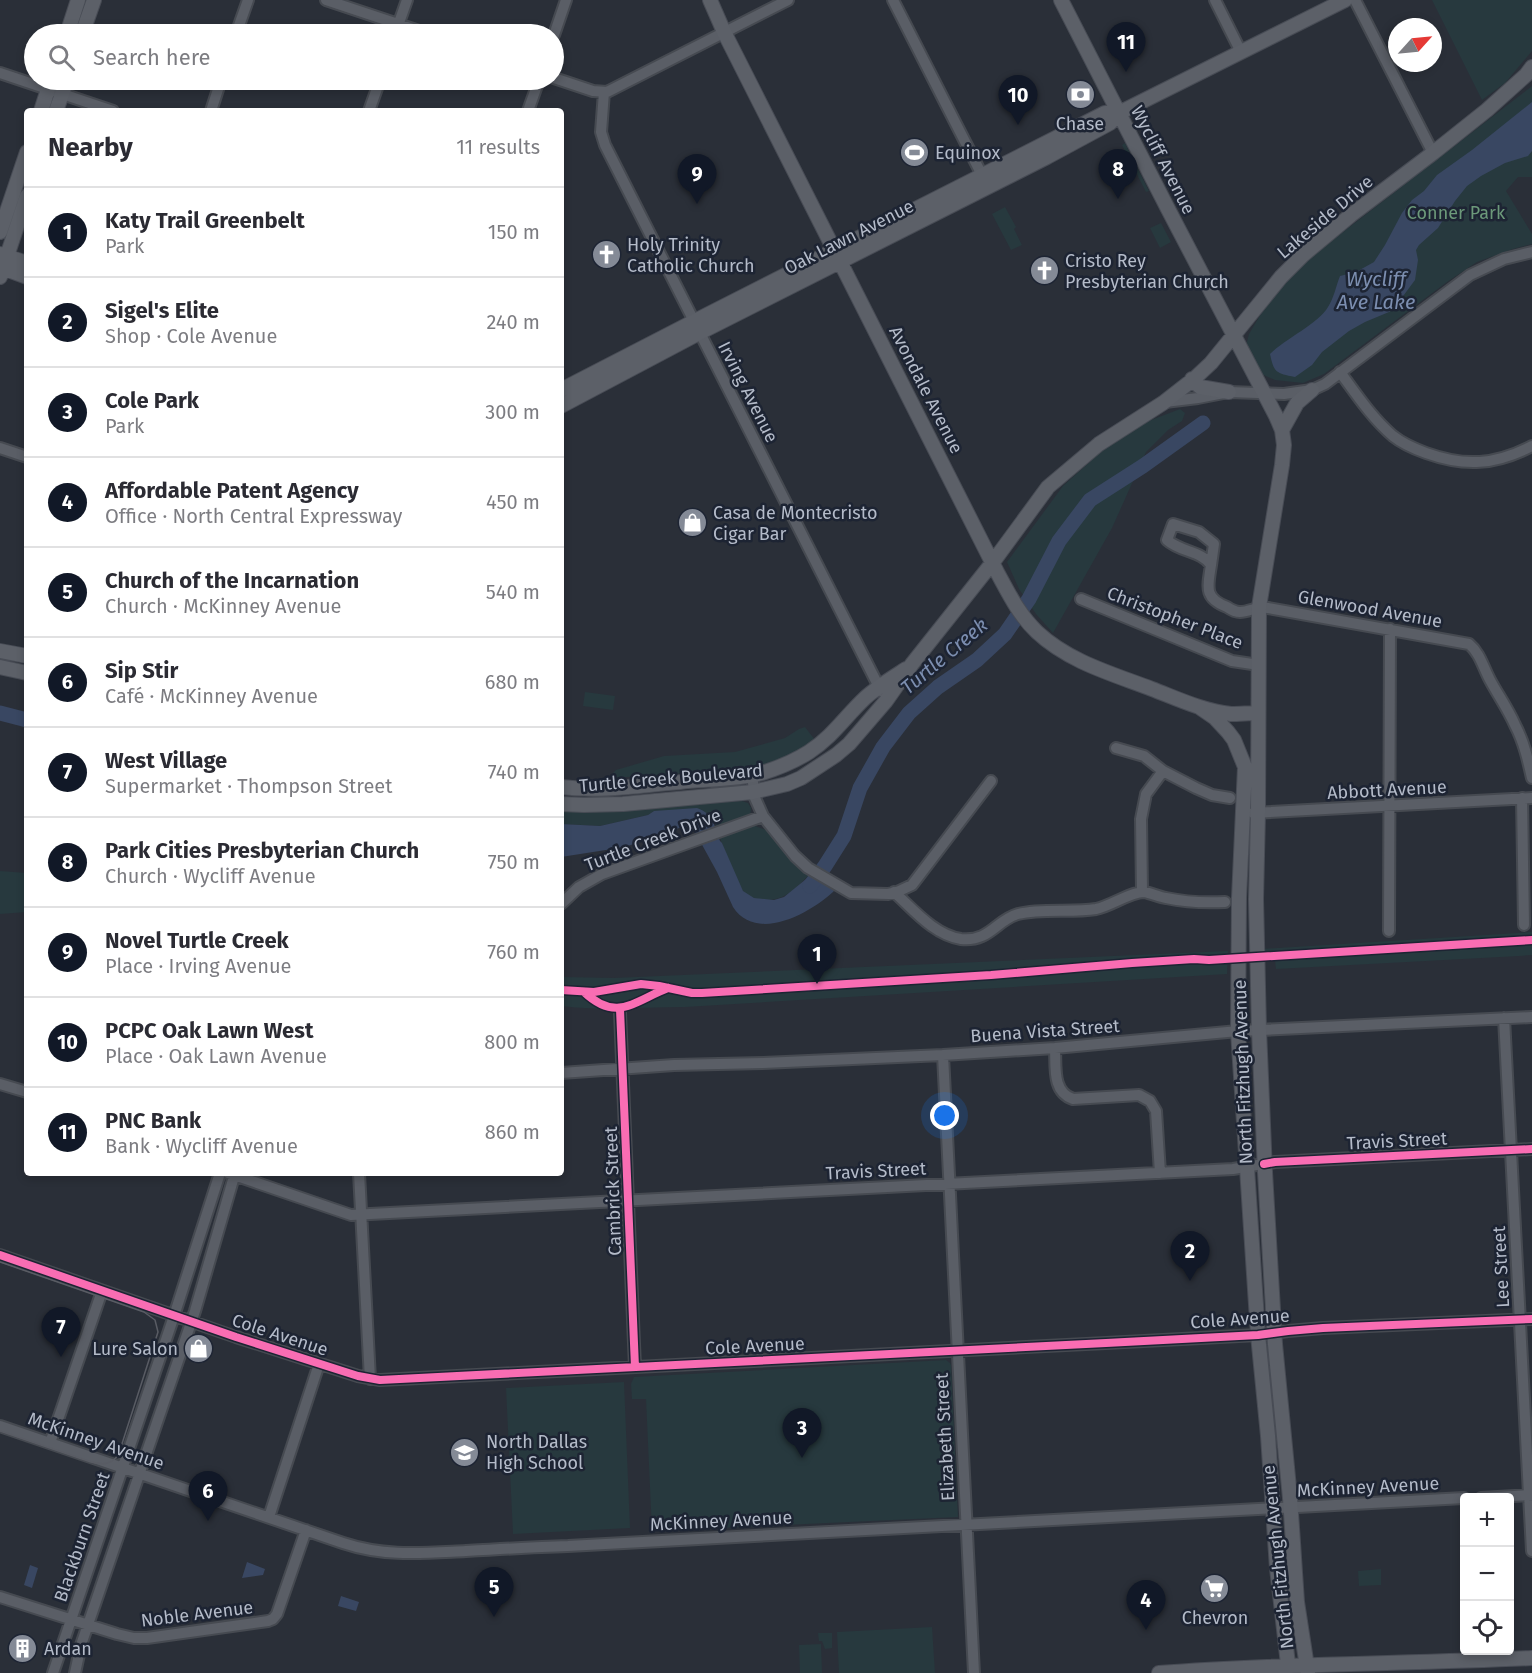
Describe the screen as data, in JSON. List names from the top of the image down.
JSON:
{
  "streets": {
    "main road": [
      "Wycliff Avenue",
      "Lakeside Drive",
      "Oak Lawn Avenue",
      "Avondale Avenue",
      "Turtle Creek Boulevard",
      "North Fitzhugh Avenue"
    ],
    "street": [
      "Irving Avenue",
      "Glenwood Avenue",
      "Christopher Place",
      "Abbott Avenue",
      "Turtle Creek Drive",
      "Buena Vista Street",
      "Travis Street",
      "Cambrick Street",
      "Lee Street",
      "Cole Avenue",
      "Elizabeth Street",
      "McKinney Avenue",
      "Blackburn Street",
      "Noble Avenue"
    ]
  },
  "crossings": [
    ["Wycliff Avenue", "Lakeside Drive"],
    ["Wycliff Avenue", "Oak Lawn Avenue"],
    ["Wycliff Avenue", "North Fitzhugh Avenue"],
    ["Lakeside Drive", "Turtle Creek Boulevard"],
    ["Lakeside Drive", "North Fitzhugh Avenue"],
    ["Oak Lawn Avenue", "Avondale Avenue"],
    ["Oak Lawn Avenue", "Irving Avenue"],
    ["Avondale Avenue", "Turtle Creek Boulevard"],
    ["Avondale Avenue", "North Fitzhugh Avenue"],
    ["Irving Avenue", "Turtle Creek Boulevard"],
    ["Glenwood Avenue", "North Fitzhugh Avenue"],
    ["Christopher Place", "North Fitzhugh Avenue"],
    ["Turtle Creek Boulevard", "North Fitzhugh Avenue"],
    ["Abbott Avenue", "North Fitzhugh Avenue"],
    ["Buena Vista Street", "North Fitzhugh Avenue"],
    ["Buena Vista Street", "Cambrick Street"],
    ["Buena Vista Street", "Lee Street"],
    ["Buena Vista Street", "Elizabeth Street"],
    ["North Fitzhugh Avenue", "Travis Street"],
    ["North Fitzhugh Avenue", "Cole Avenue"],
    ["North Fitzhugh Avenue", "McKinney Avenue"],
    ["Travis Street", "Cambrick Street"],
    ["Travis Street", "Lee Street"],
    ["Travis Street", "Elizabeth Street"],
    ["Cambrick Street", "Cole Avenue"],
    ["Lee Street", "Cole Avenue"],
    ["Cole Avenue", "Elizabeth Street"],
    ["Cole Avenue", "Blackburn Street"],
    ["Elizabeth Street", "McKinney Avenue"],
    ["McKinney Avenue", "Blackburn Street"],
    ["McKinney Avenue", "Noble Avenue"],
    ["Blackburn Street", "Noble Avenue"]
  ],
  "water": ["Wycliff Ave Lake", "Turtle Creek"],
  "parks": ["Conner Park"],
  "places": {
    "bank": ["Chase"],
    "sports": ["Equinox"],
    "church": ["Holy Trinity Catholic Church", "Cristo Rey Presbyterian Church"],
    "shop": ["Casa de Montecristo Cigar Bar", "Lure Salon"],
    "school or university": ["North Dallas High School"],
    "supermarket": ["Chevron"],
    "building": ["Ardan"]
  },
  "north": "top right",
  "page": {
    "pins": [
      "11",
      "10",
      "8",
      "9",
      "1",
      "2",
      "7",
      "3",
      "6",
      "5",
      "4"
    ],
    "search": "Search here",
    "heading": ["Nearby", "11 results"],
    "list": [
      {
        "mark": "1",
        "name": "Katy Trail Greenbelt",
        "note": "Park",
        "value": "150 m"
      },
      {
        "mark": "2",
        "name": "Sigel's Elite",
        "note": "Shop · Cole Avenue",
        "value": "240 m"
      },
      {
        "mark": "3",
        "name": "Cole Park",
        "note": "Park",
        "value": "300 m"
      },
      {
        "mark": "4",
        "name": "Affordable Patent Agency",
        "note": "Office · North Central Expressway",
        "value": "450 m"
      },
      {
        "mark": "5",
        "name": "Church of the Incarnation",
        "note": "Church · McKinney Avenue",
        "value": "540 m"
      },
      {
        "mark": "6",
        "name": "Sip Stir",
        "note": "Café · McKinney Avenue",
        "value": "680 m"
      },
      {
        "mark": "7",
        "name": "West Village",
        "note": "Supermarket · Thompson Street",
        "value": "740 m"
      },
      {
        "mark": "8",
        "name": "Park Cities Presbyterian Church",
        "note": "Church · Wycliff Avenue",
        "value": "750 m"
      },
      {
        "mark": "9",
        "name": "Novel Turtle Creek",
        "note": "Place · Irving Avenue",
        "value": "760 m"
      },
      {
        "mark": "10",
        "name": "PCPC Oak Lawn West",
        "note": "Place · Oak Lawn Avenue",
        "value": "800 m"
      },
      {
        "mark": "11",
        "name": "PNC Bank",
        "note": "Bank · Wycliff Avenue",
        "value": "860 m"
      }
    ],
    "map_buttons": ["+", "−"]
  }
}
